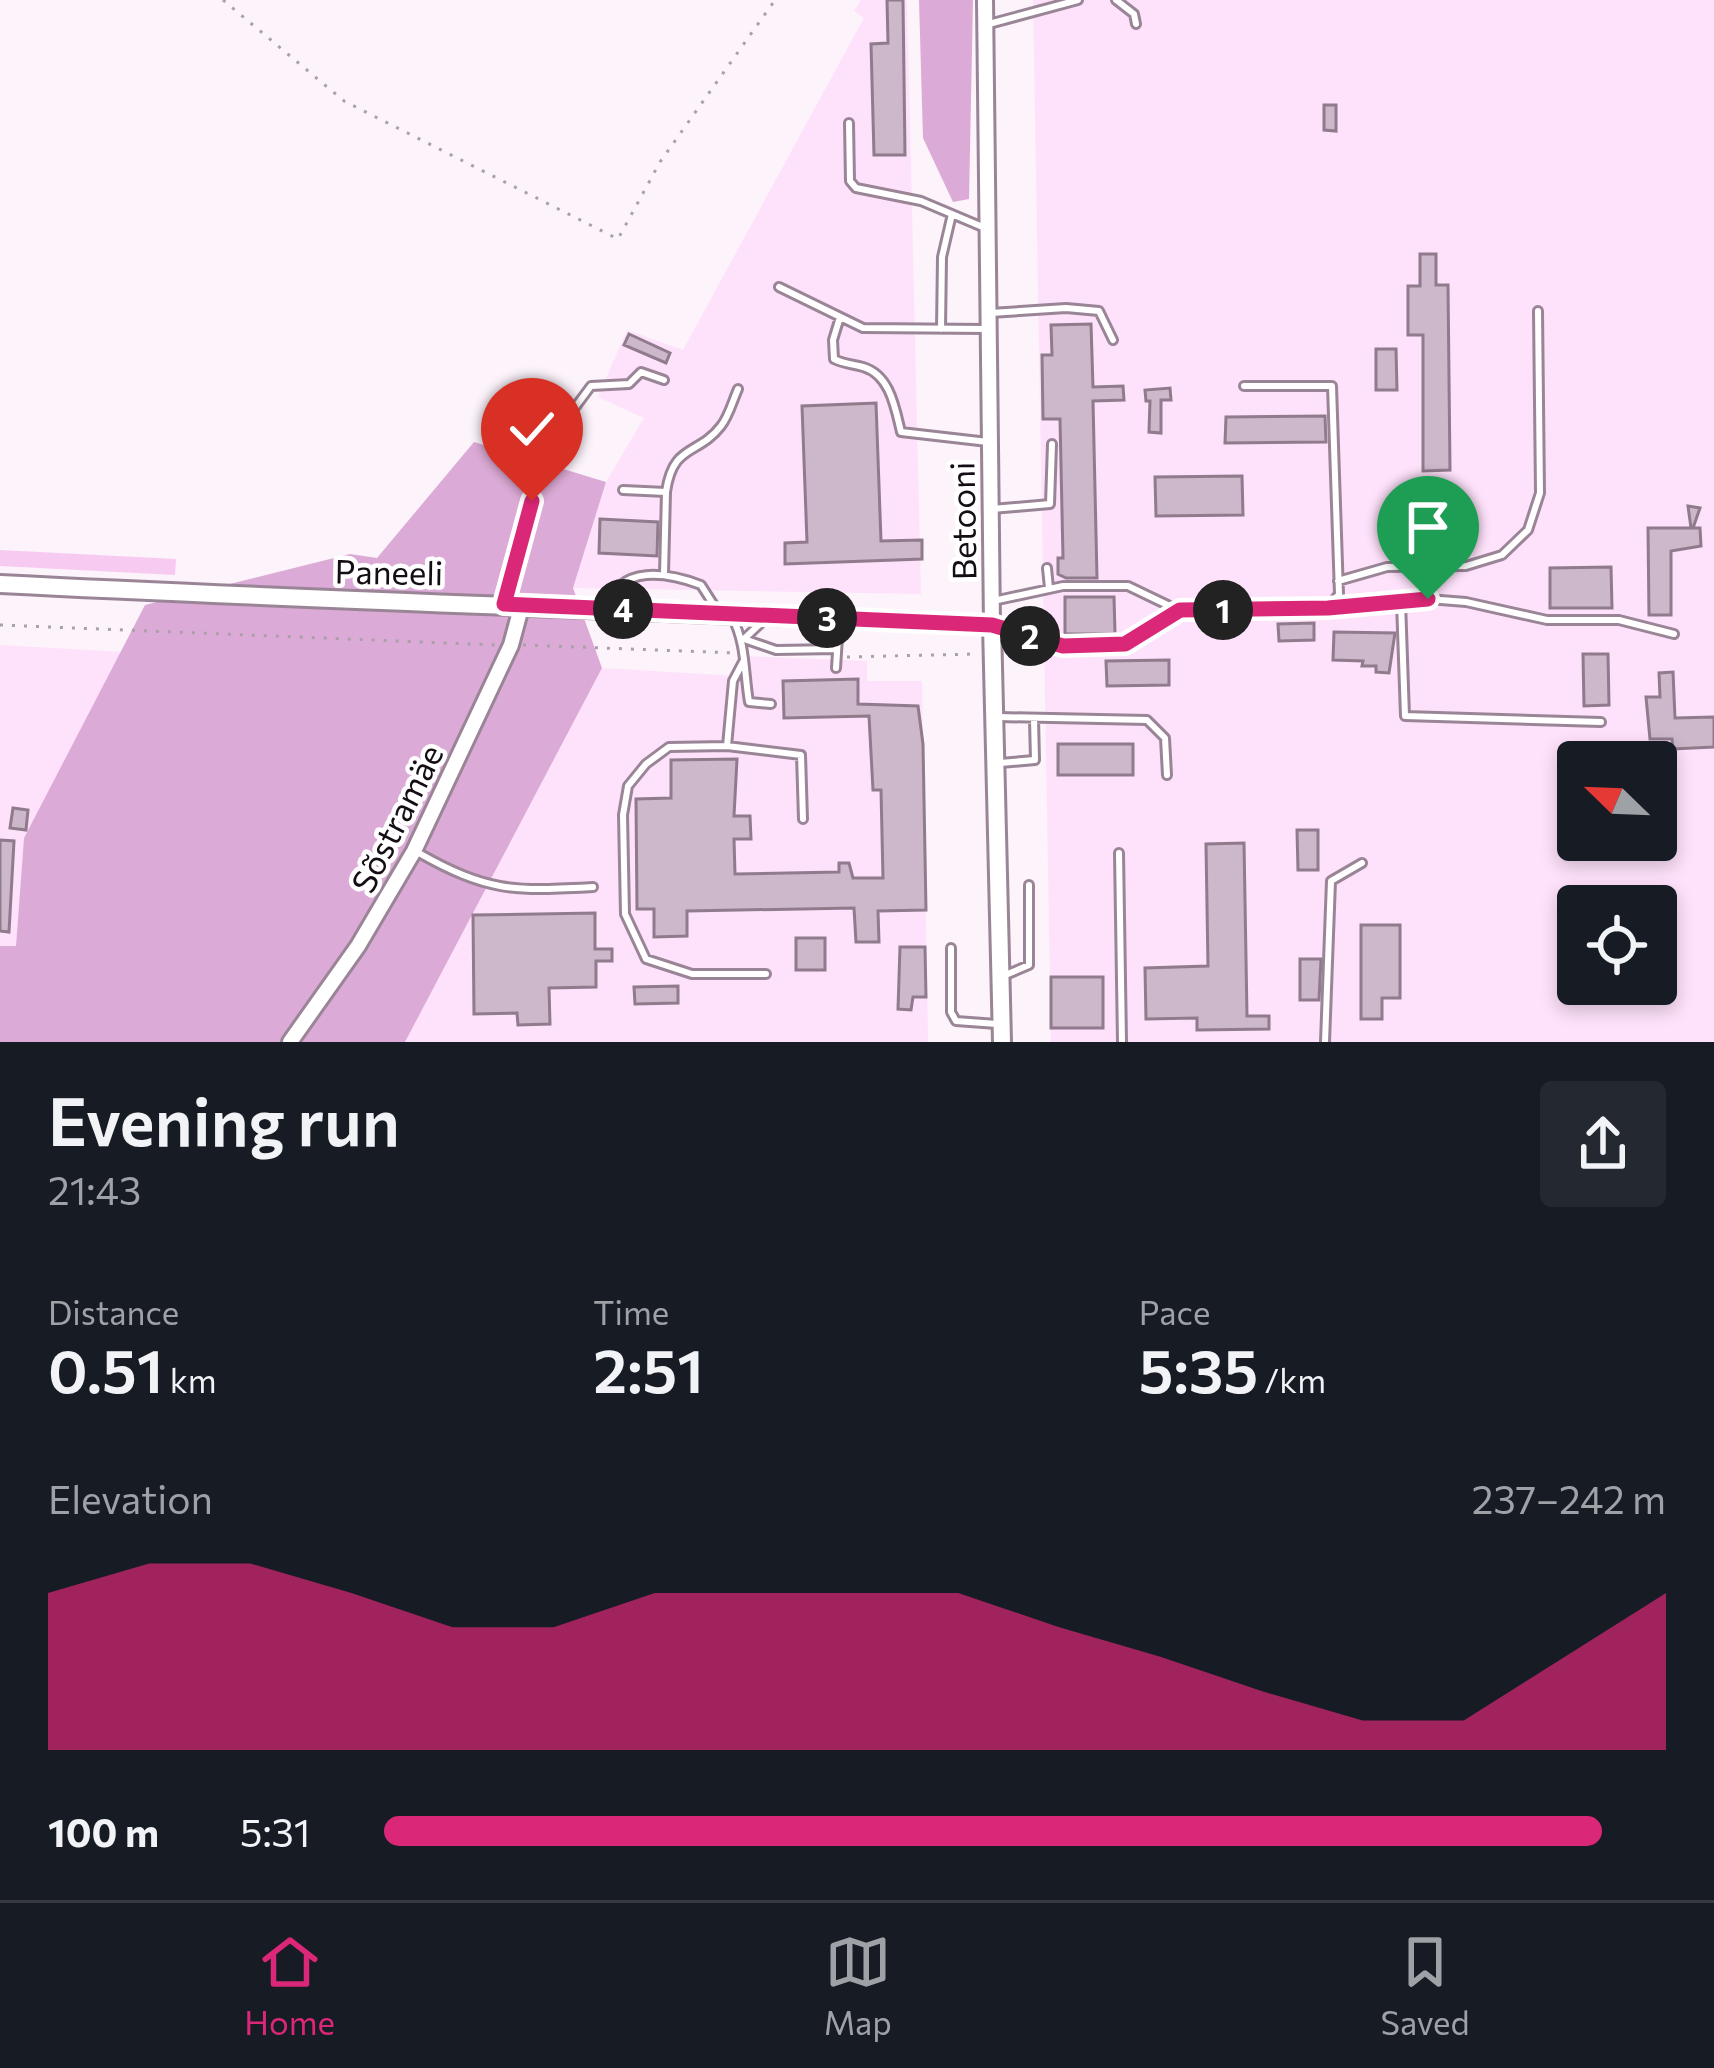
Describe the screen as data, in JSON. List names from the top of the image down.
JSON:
{
  "streets": {
    "street": ["Betooni", "Paneeli", "Sõstramäe"]
  },
  "crossings": [
    ["Betooni", "Paneeli"],
    ["Paneeli", "Sõstramäe"]
  ],
  "north": "top left",
  "page": {
    "pins": [
      "4",
      "1",
      "3",
      "2"
    ],
    "heading": ["Evening run", "21:43"],
    "stats": [
      ["Distance", "0.51 km"],
      ["Time", "2:51"],
      ["Pace", "5:35 /km"]
    ],
    "chart": ["Elevation", "237–242 m"],
    "list": [
      {
        "name": "100 m",
        "note": "5:31"
      }
    ],
    "tabs": ["Home", "Map", "Saved"]
  }
}
